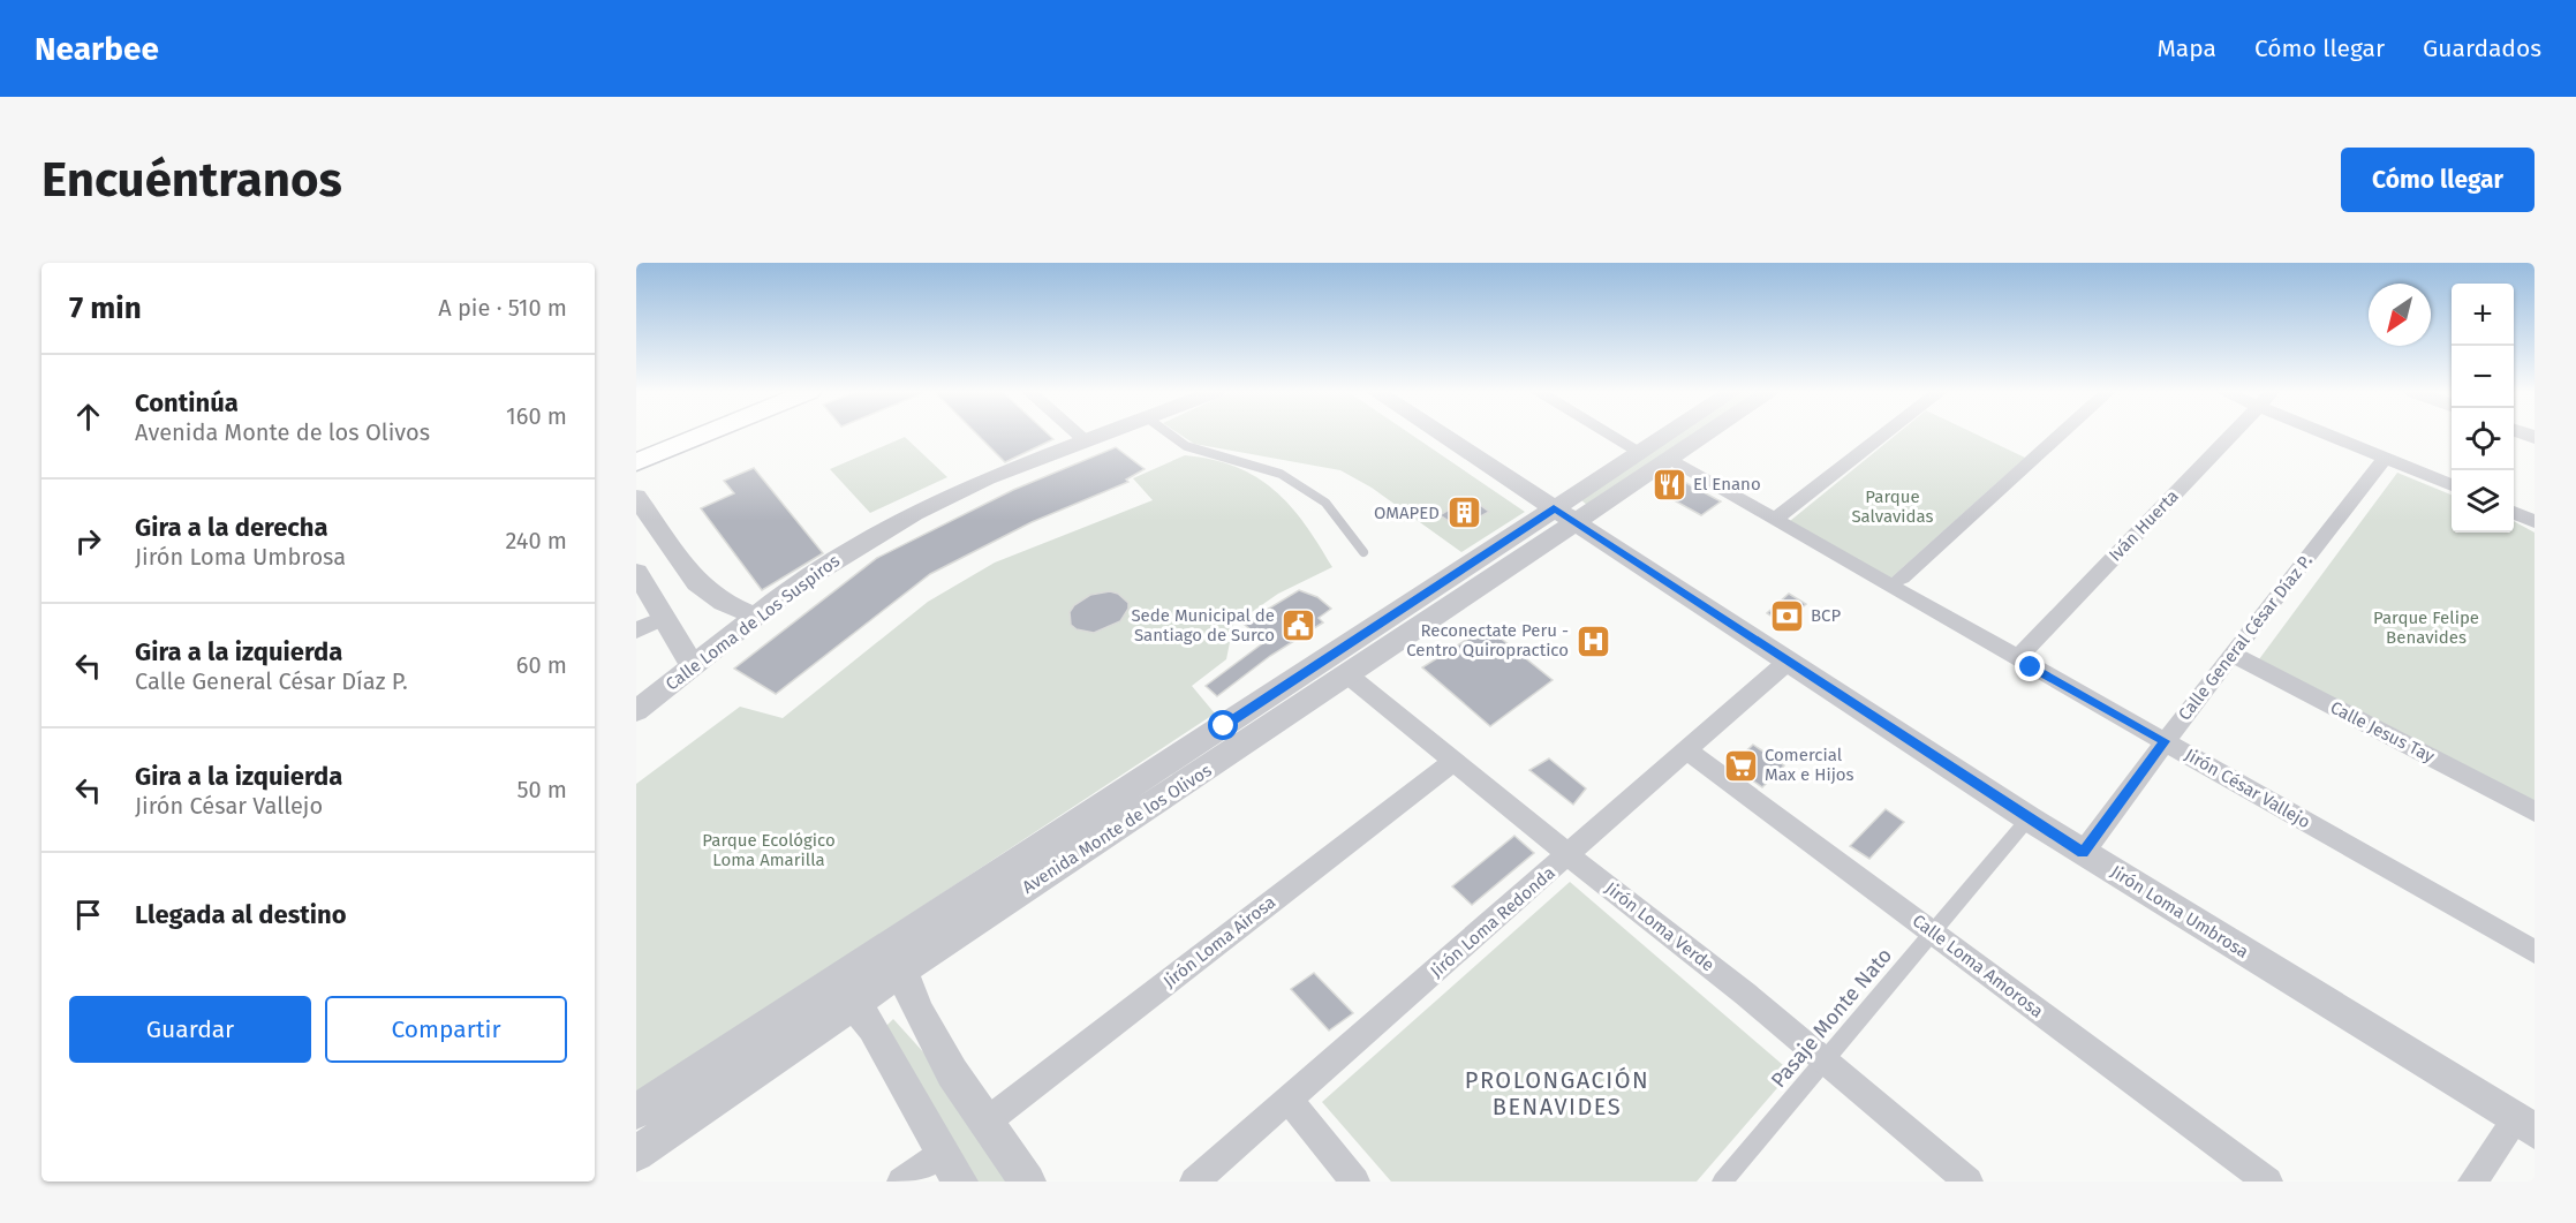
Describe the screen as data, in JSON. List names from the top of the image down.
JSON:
{
  "streets": {
    "street": [
      "Iván Huerta",
      "Calle Loma de Los Suspiros",
      "Calle General César Díaz P.",
      "Calle Jesus Tay",
      "Jirón César Vallejo",
      "Avenida Monte de los Olivos",
      "Jirón Loma Umbrosa",
      "Jirón Loma Redonda",
      "Jirón Loma Verde",
      "Jirón Loma Airosa",
      "Calle Loma Amorosa",
      "Pasaje Monte Nato"
    ]
  },
  "crossings": [
    ["Iván Huerta", "Jirón César Vallejo"],
    ["Calle General César Díaz P.", "Calle Jesus Tay"],
    ["Calle General César Díaz P.", "Jirón César Vallejo"],
    ["Calle General César Díaz P.", "Jirón Loma Umbrosa"],
    ["Jirón César Vallejo", "Avenida Monte de los Olivos"],
    ["Avenida Monte de los Olivos", "Jirón Loma Umbrosa"],
    ["Avenida Monte de los Olivos", "Jirón Loma Verde"],
    ["Jirón Loma Umbrosa", "Jirón Loma Redonda"],
    ["Jirón Loma Umbrosa", "Pasaje Monte Nato"],
    ["Jirón Loma Redonda", "Jirón Loma Verde"],
    ["Jirón Loma Redonda", "Calle Loma Amorosa"],
    ["Jirón Loma Verde", "Jirón Loma Airosa"],
    ["Jirón Loma Verde", "Pasaje Monte Nato"],
    ["Calle Loma Amorosa", "Pasaje Monte Nato"]
  ],
  "districts": ["PROLONGACIÓN BENAVIDES"],
  "parks": ["Parque Salvavidas", "Parque Felipe Benavides", "Parque Ecológico Loma Amarilla"],
  "places": {
    "restaurant": ["El Enano"],
    "building": ["OMAPED"],
    "bank": ["BCP"],
    "public building": ["Sede Municipal de Santiago de Surco"],
    "hospital": ["Reconectate Peru - Centro Quiropractico"],
    "supermarket": ["Comercial Max e Hijos"]
  },
  "north": "bottom left",
  "page": {
    "header": "Nearbee",
    "nav": ["Mapa", "Cómo llegar", "Guardados"],
    "buttons": [
      "Cómo llegar",
      ["Guardar", "Compartir"]
    ],
    "title": "Encuéntranos",
    "heading": ["7 min", "A pie · 510 m"],
    "map_buttons": ["+", "−"],
    "list": [
      ["Continúa", "Avenida Monte de los Olivos", "160 m"],
      ["Gira a la derecha", "Jirón Loma Umbrosa", "240 m"],
      ["Gira a la izquierda", "Calle General César Díaz P.", "60 m"],
      ["Gira a la izquierda", "Jirón César Vallejo", "50 m"],
      "Llegada al destino"
    ]
  }
}
